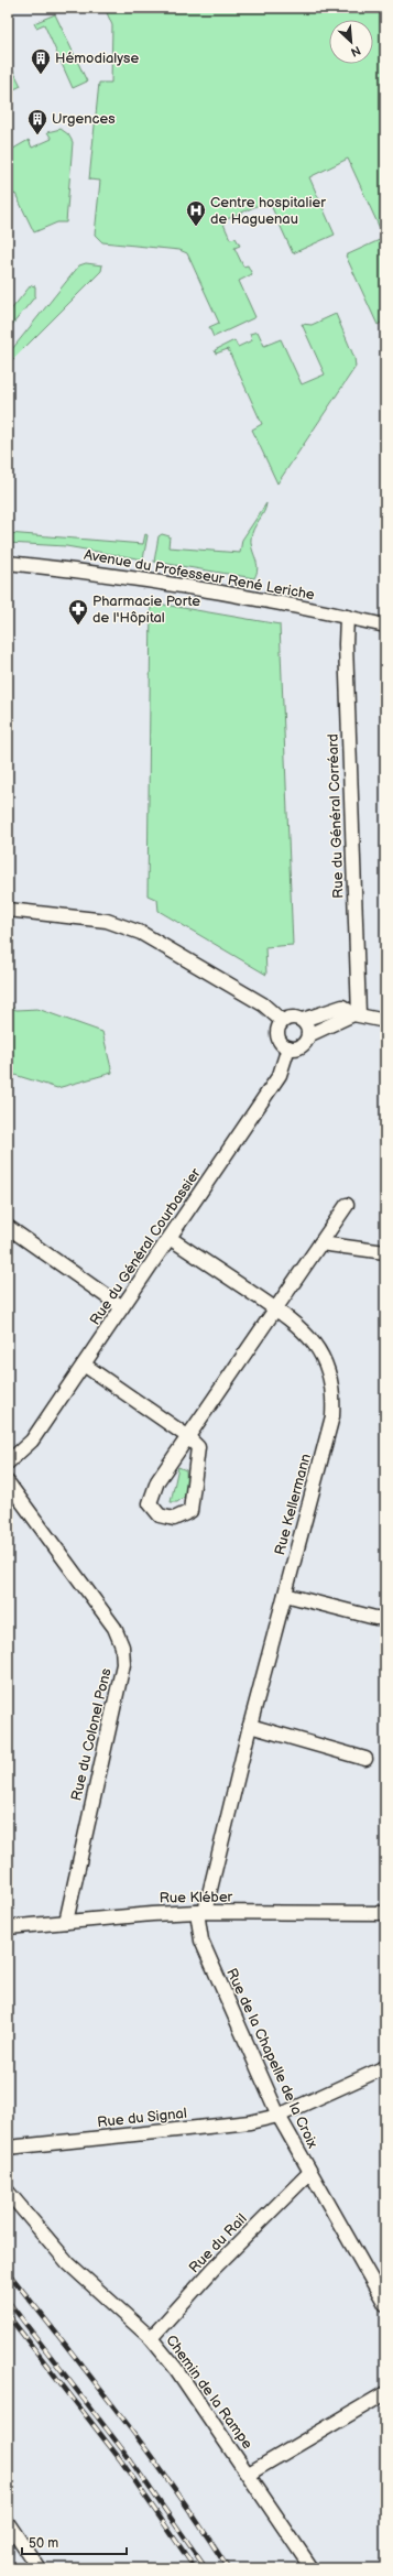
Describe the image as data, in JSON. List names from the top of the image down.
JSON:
{
  "streets": {
    "street": [
      "Avenue du Professeur René Leriche",
      "Rue du Général Corréard",
      "Rue du Général Courbassier",
      "Rue Kellermann",
      "Rue du Colonel Pons",
      "Rue Kléber",
      "Rue de la Chapelle de la Croix",
      "Rue du Signal",
      "Rue du Rail",
      "Chemin de la Rampe"
    ]
  },
  "crossings": [
    ["Avenue du Professeur René Leriche", "Rue du Général Corréard"],
    ["Rue du Général Courbassier", "Rue Kellermann"],
    ["Rue Kellermann", "Rue Kléber"],
    ["Rue Kellermann", "Rue de la Chapelle de la Croix"],
    ["Rue du Colonel Pons", "Rue Kléber"],
    ["Rue Kléber", "Rue de la Chapelle de la Croix"],
    ["Rue de la Chapelle de la Croix", "Rue du Signal"],
    ["Rue de la Chapelle de la Croix", "Rue du Rail"],
    ["Rue du Rail", "Chemin de la Rampe"]
  ],
  "places": {
    "building": ["Hémodialyse", "Urgences"],
    "hospital": ["Centre hospitalier de Haguenau"],
    "pharmacy": ["Pharmacie Porte de l'Hôpital"]
  },
  "scale_bar": "50 m",
  "north": "bottom right"
}
